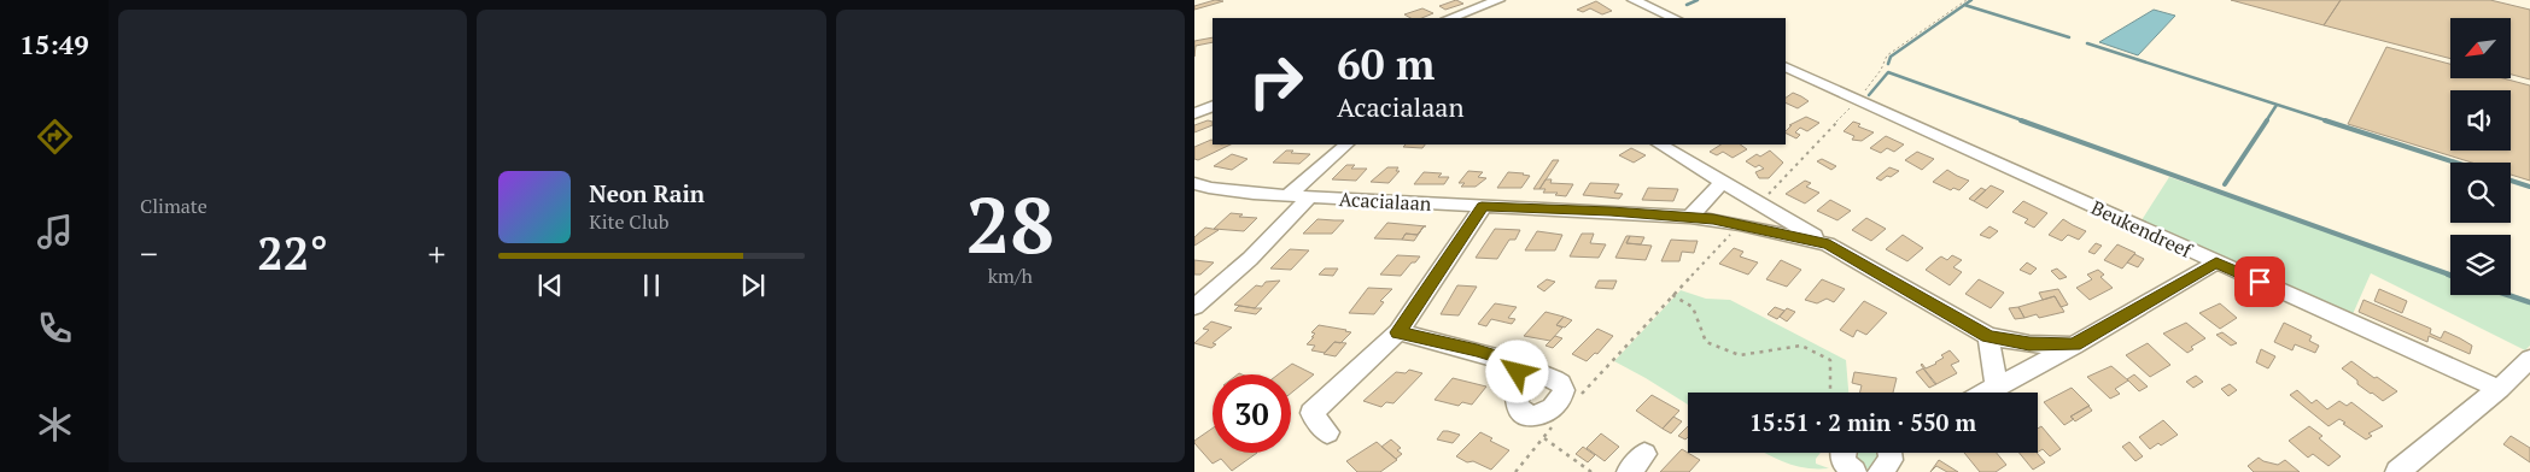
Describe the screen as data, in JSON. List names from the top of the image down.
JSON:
{
  "streets": {
    "street": ["Acacialaan", "Beukendreef"]
  },
  "north": "bottom left",
  "page": {
    "tabs": "15:49",
    "tile": [
      "Climate",
      ["28", "km/h"]
    ],
    "turn": ["60 m", "Acacialaan"],
    "song": ["Neon Rain", "Kite Club"],
    "heat": ["−", "22°", "+"],
    "limit": "30",
    "trip": "15:51 · 2 min · 550 m"
  }
}
